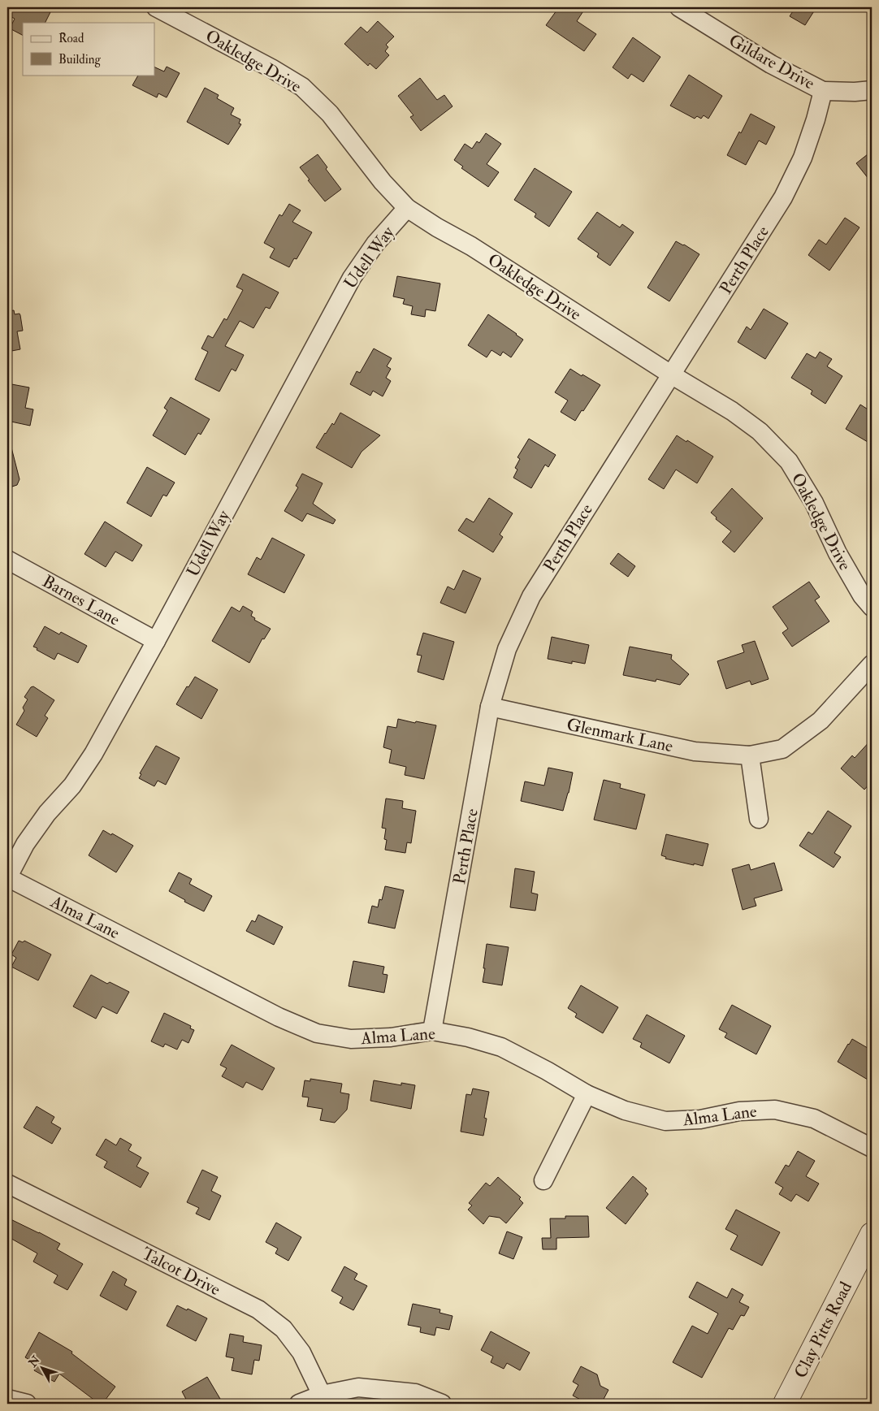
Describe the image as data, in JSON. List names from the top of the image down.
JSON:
{
  "streets": {
    "street": [
      "Oakledge Drive",
      "Gildare Drive",
      "Udell Way",
      "Perth Place",
      "Barnes Lane",
      "Glenmark Lane",
      "Alma Lane",
      "Talcot Drive",
      "Clay Pitts Road"
    ]
  },
  "crossings": [
    ["Oakledge Drive", "Udell Way"],
    ["Oakledge Drive", "Perth Place"],
    ["Gildare Drive", "Perth Place"],
    ["Udell Way", "Barnes Lane"],
    ["Udell Way", "Alma Lane"],
    ["Perth Place", "Glenmark Lane"],
    ["Perth Place", "Alma Lane"]
  ],
  "legend": ["Road", "Building"],
  "north": "top left"
}
